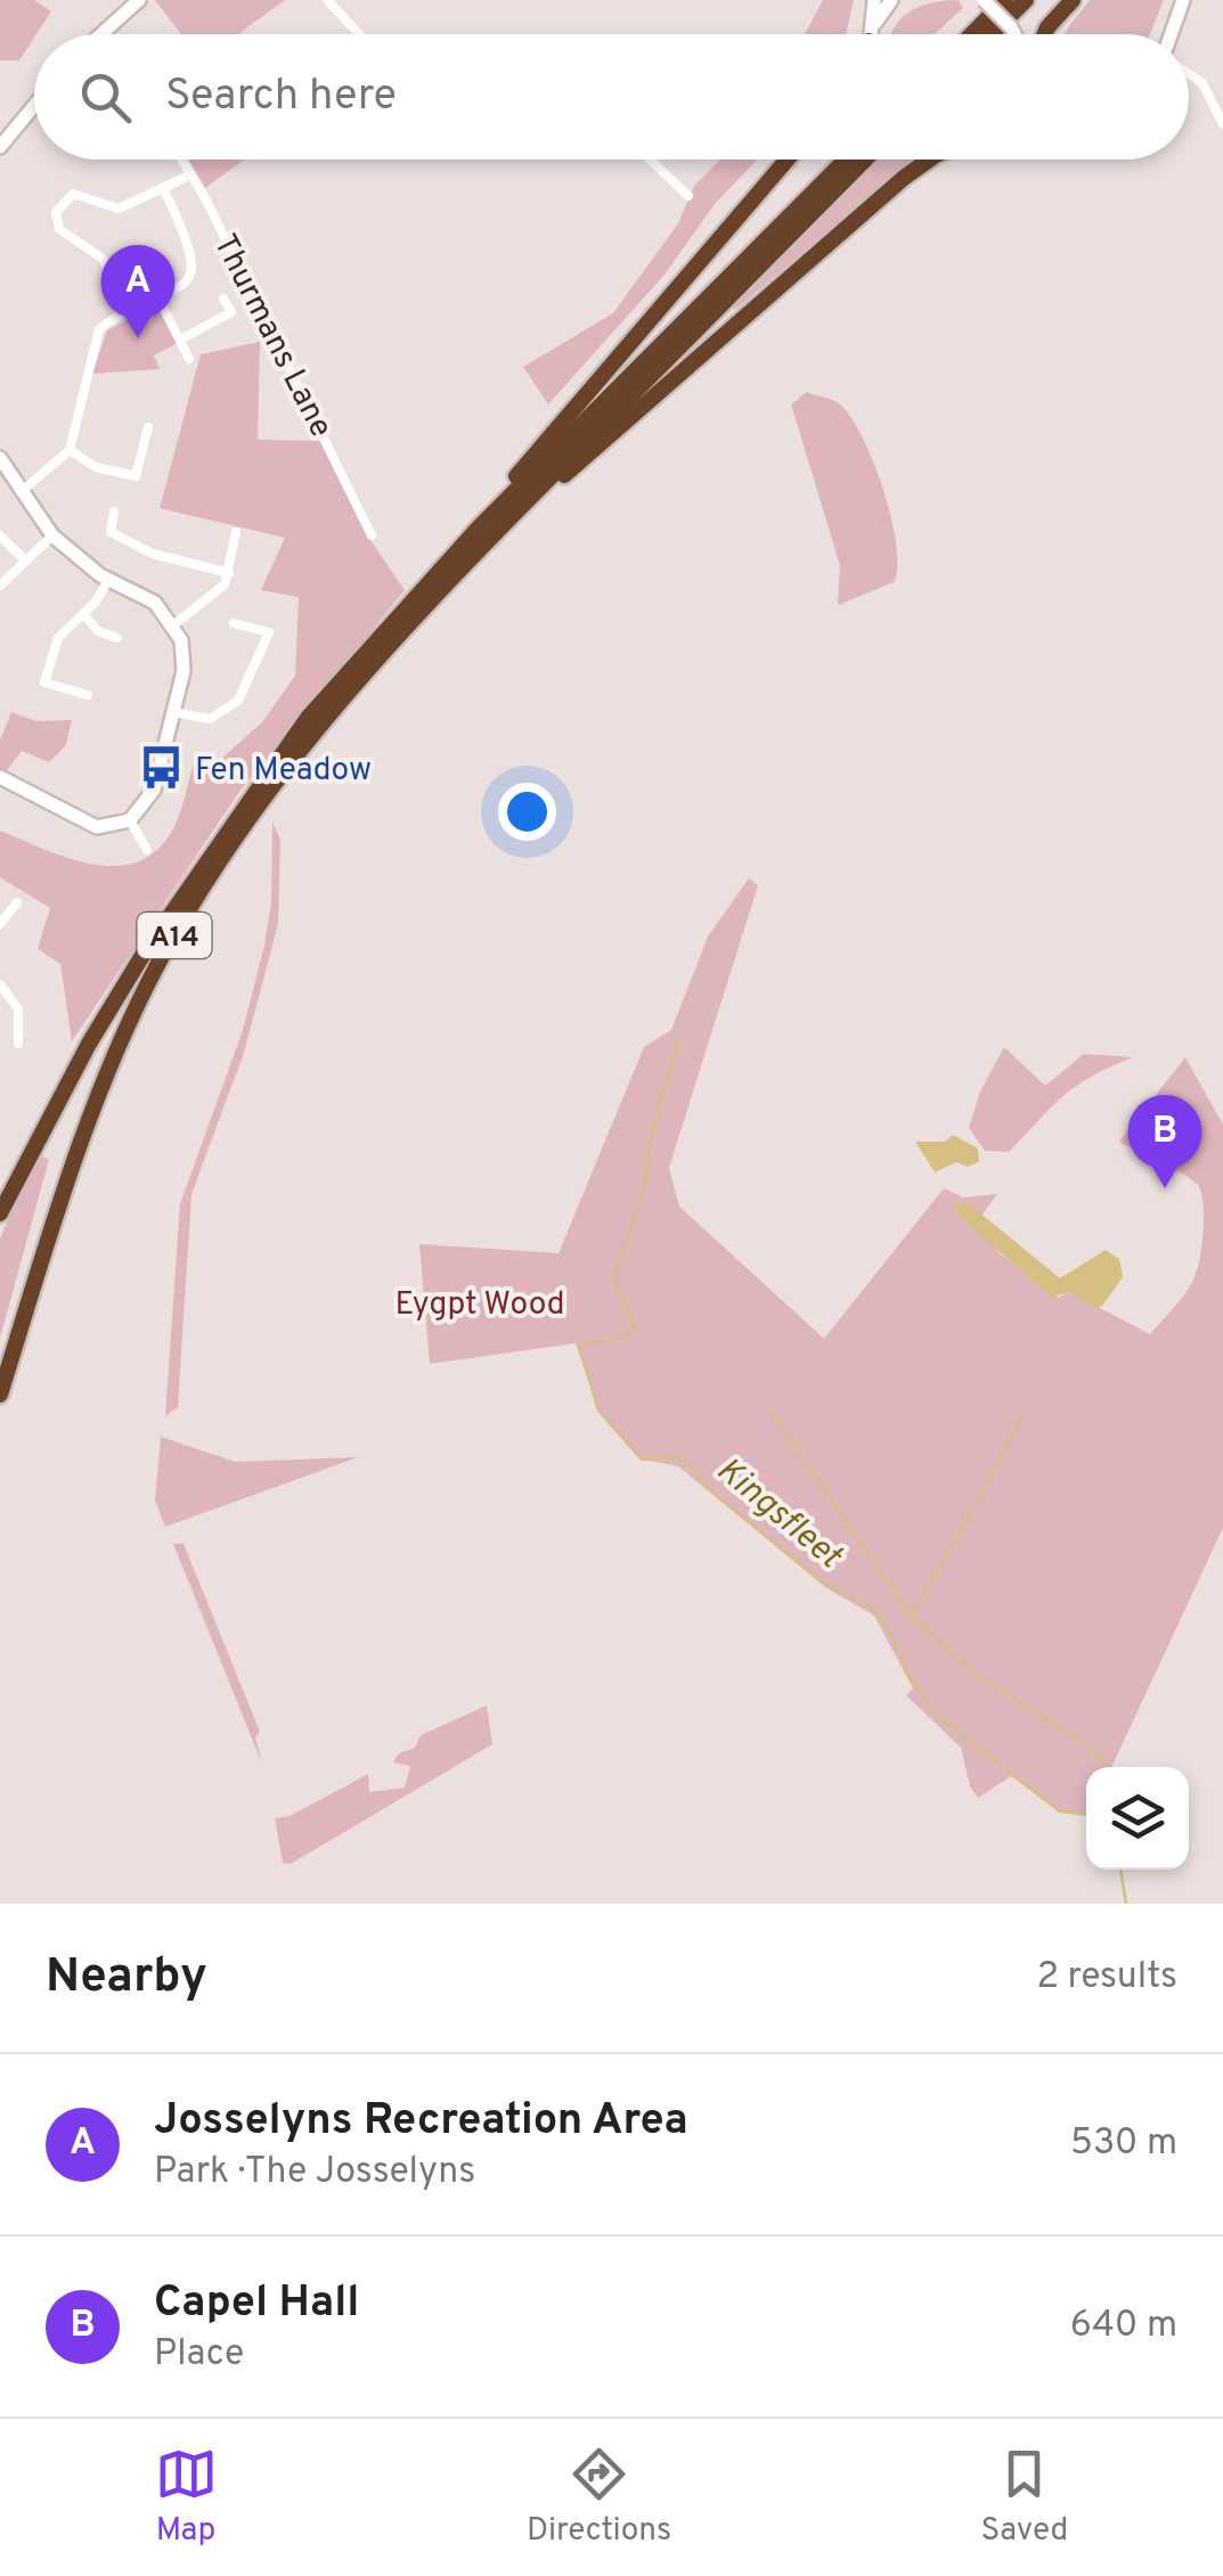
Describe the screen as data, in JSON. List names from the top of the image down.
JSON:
{
  "streets": {
    "highway": ["A14"],
    "street": ["Thurmans Lane"]
  },
  "water": ["Kingsfleet"],
  "parks": ["Eygpt Wood"],
  "places": {
    "bus stop": ["Fen Meadow"]
  },
  "page": {
    "search": "Search here",
    "pins": ["A", "B"],
    "heading": ["Nearby", "2 results"],
    "list": [
      {
        "mark": "A",
        "name": "Josselyns Recreation Area",
        "note": "Park · The Josselyns",
        "value": "530 m"
      },
      {
        "mark": "B",
        "name": "Capel Hall",
        "note": "Place",
        "value": "640 m"
      }
    ],
    "nav": ["Map", "Directions", "Saved"]
  }
}
